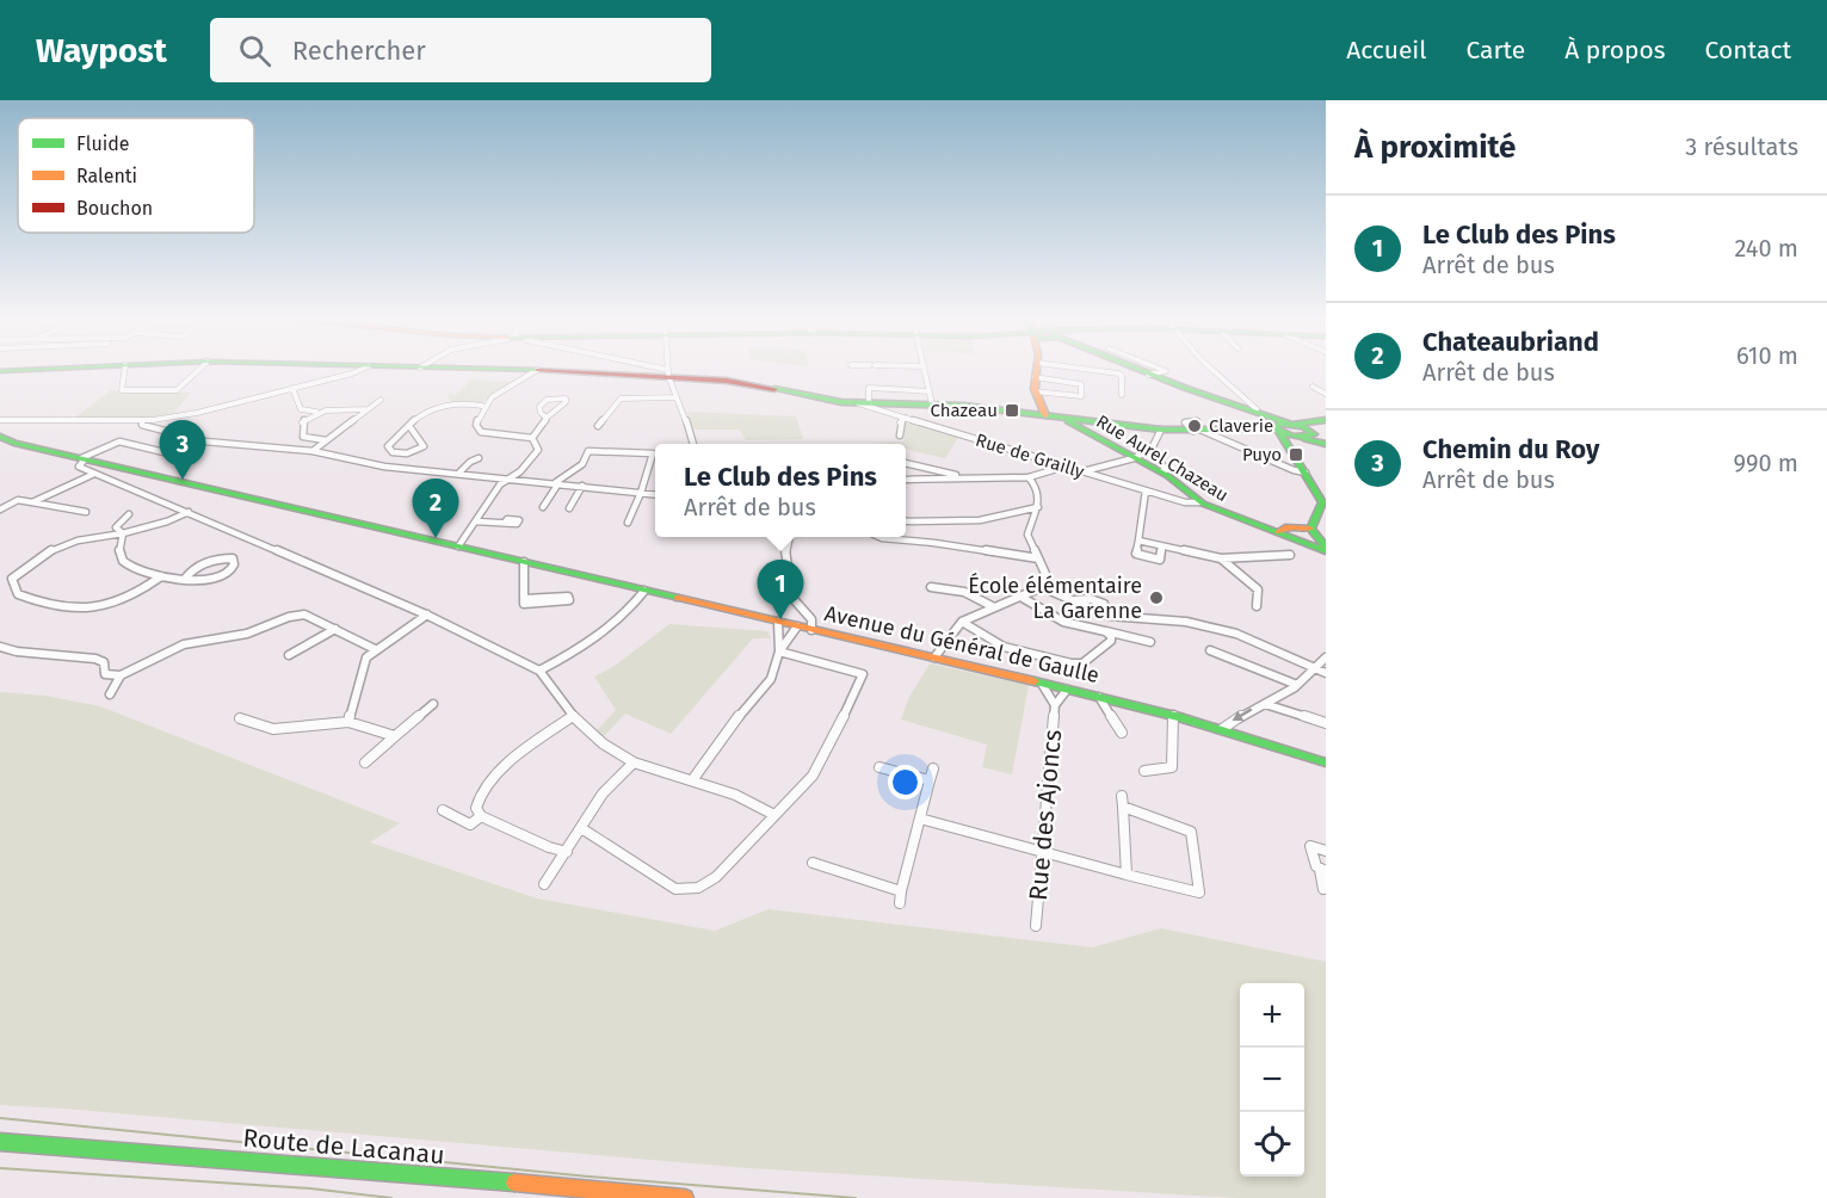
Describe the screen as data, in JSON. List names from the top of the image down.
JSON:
{
  "streets": {
    "street": [
      "Rue de Grailly",
      "Rue Aurel Chazeau",
      "Avenue du Général de Gaulle",
      "Rue des Ajoncs",
      "Route de Lacanau"
    ]
  },
  "crossings": [
    ["Rue de Grailly", "Rue Aurel Chazeau"],
    ["Avenue du Général de Gaulle", "Rue des Ajoncs"]
  ],
  "places": {
    "transit": ["Chazeau", "Puyo"],
    "other": ["Claverie", "École élémentaire La Garenne"]
  },
  "legend": ["Fluide", "Ralenti", "Bouchon"],
  "page": {
    "header": "Waypost",
    "search": "Rechercher",
    "nav": [
      "Accueil",
      "Carte",
      "À propos",
      "Contact"
    ],
    "heading": ["À proximité", "3 résultats"],
    "list": [
      {
        "mark": "1",
        "name": "Le Club des Pins",
        "note": "Arrêt de bus",
        "value": "240 m"
      },
      {
        "mark": "2",
        "name": "Chateaubriand",
        "note": "Arrêt de bus",
        "value": "610 m"
      },
      {
        "mark": "3",
        "name": "Chemin du Roy",
        "note": "Arrêt de bus",
        "value": "990 m"
      }
    ],
    "pins": ["3", "2", "1"],
    "popup": ["Le Club des Pins", "Arrêt de bus"],
    "map_buttons": ["+", "−"]
  }
}
